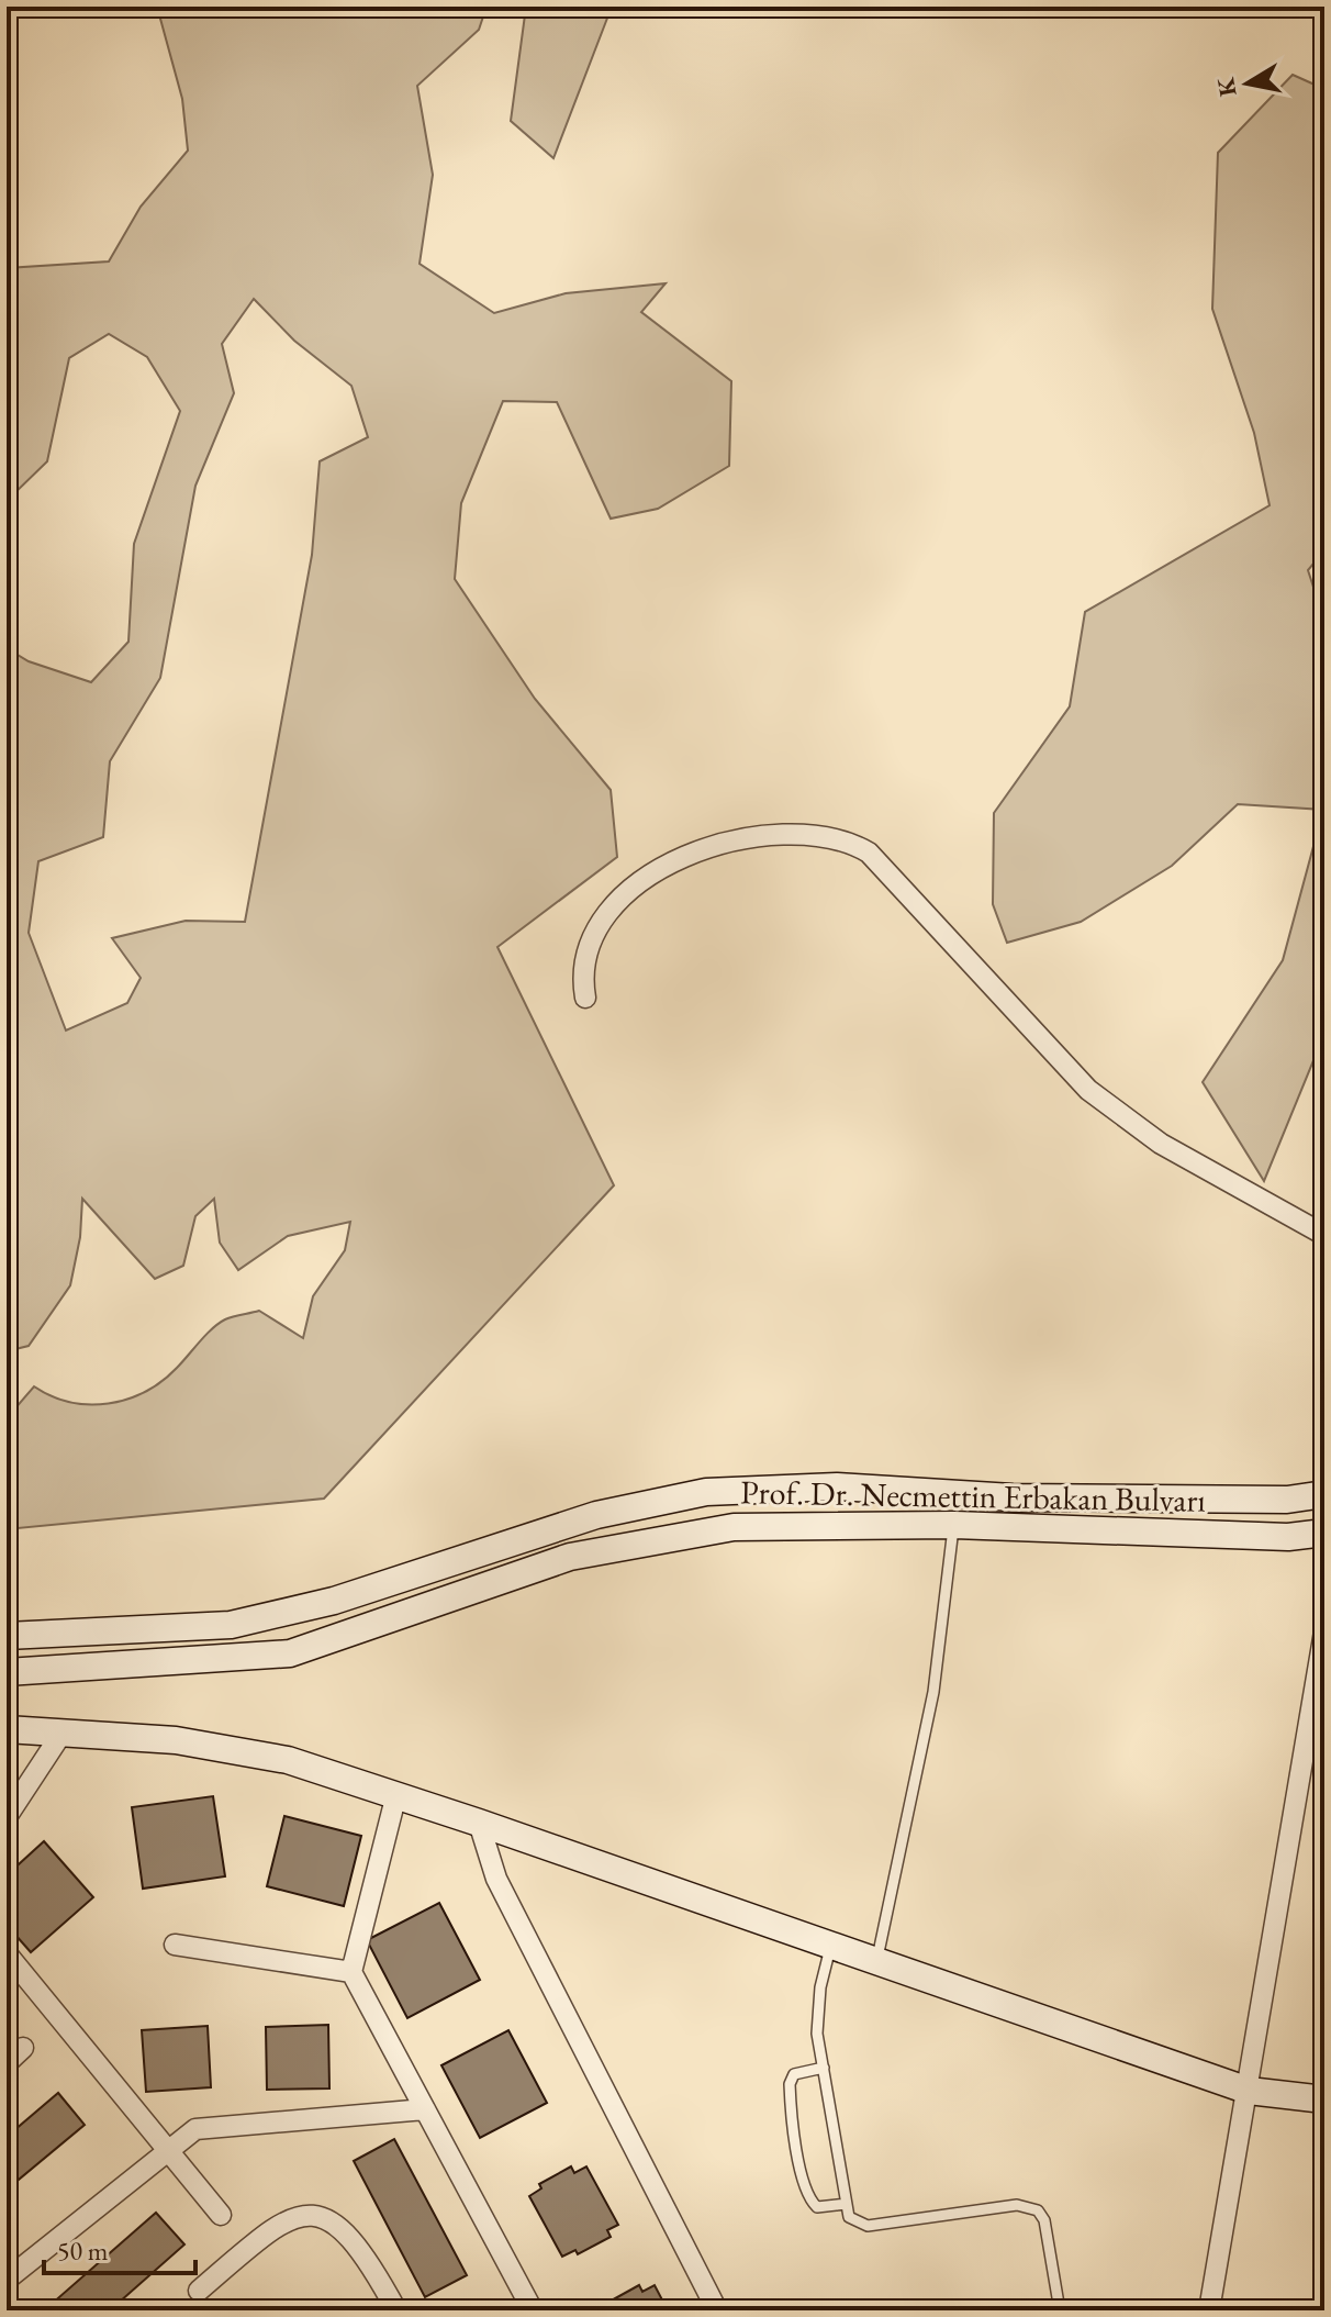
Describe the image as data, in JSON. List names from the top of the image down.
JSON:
{
  "streets": {
    "main road": ["Prof. Dr. Necmettin Erbakan Bulvarı"]
  },
  "scale_bar": "50 m",
  "north": "left"
}
